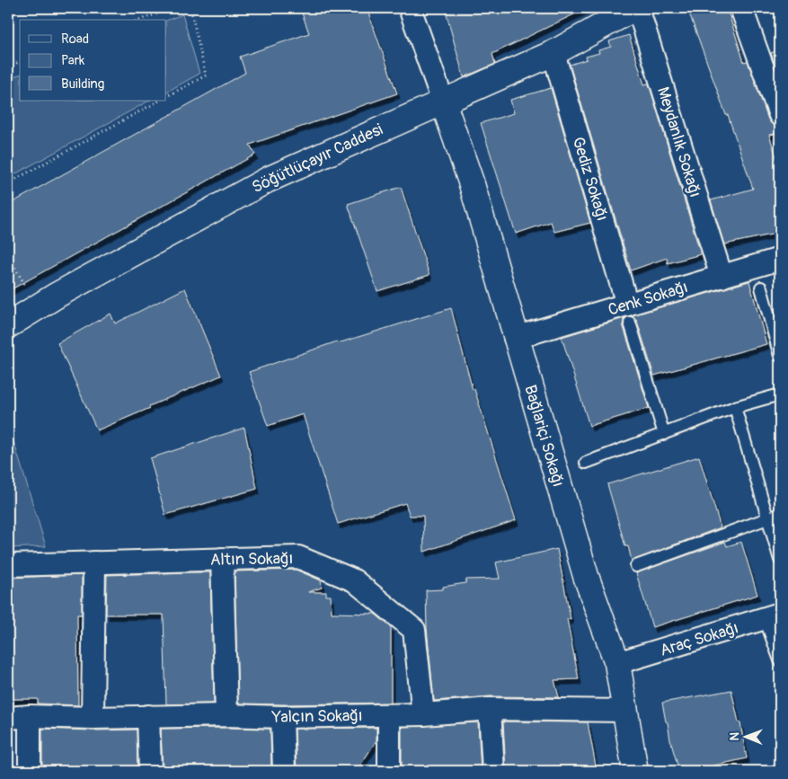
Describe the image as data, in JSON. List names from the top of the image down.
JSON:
{
  "streets": {
    "street": [
      "Meydanlık Sokağı",
      "Söğütlüçayır Caddesi",
      "Gediz Sokağı",
      "Cenk Sokağı",
      "Bağlariçi Sokağı",
      "Altın Sokağı",
      "Araç Sokağı",
      "Yalçın Sokağı"
    ]
  },
  "crossings": [
    ["Meydanlık Sokağı", "Cenk Sokağı"],
    ["Söğütlüçayır Caddesi", "Gediz Sokağı"],
    ["Söğütlüçayır Caddesi", "Bağlariçi Sokağı"],
    ["Gediz Sokağı", "Cenk Sokağı"],
    ["Cenk Sokağı", "Bağlariçi Sokağı"],
    ["Bağlariçi Sokağı", "Araç Sokağı"],
    ["Bağlariçi Sokağı", "Yalçın Sokağı"],
    ["Altın Sokağı", "Yalçın Sokağı"]
  ],
  "legend": ["Road", "Park", "Building"],
  "north": "left"
}
